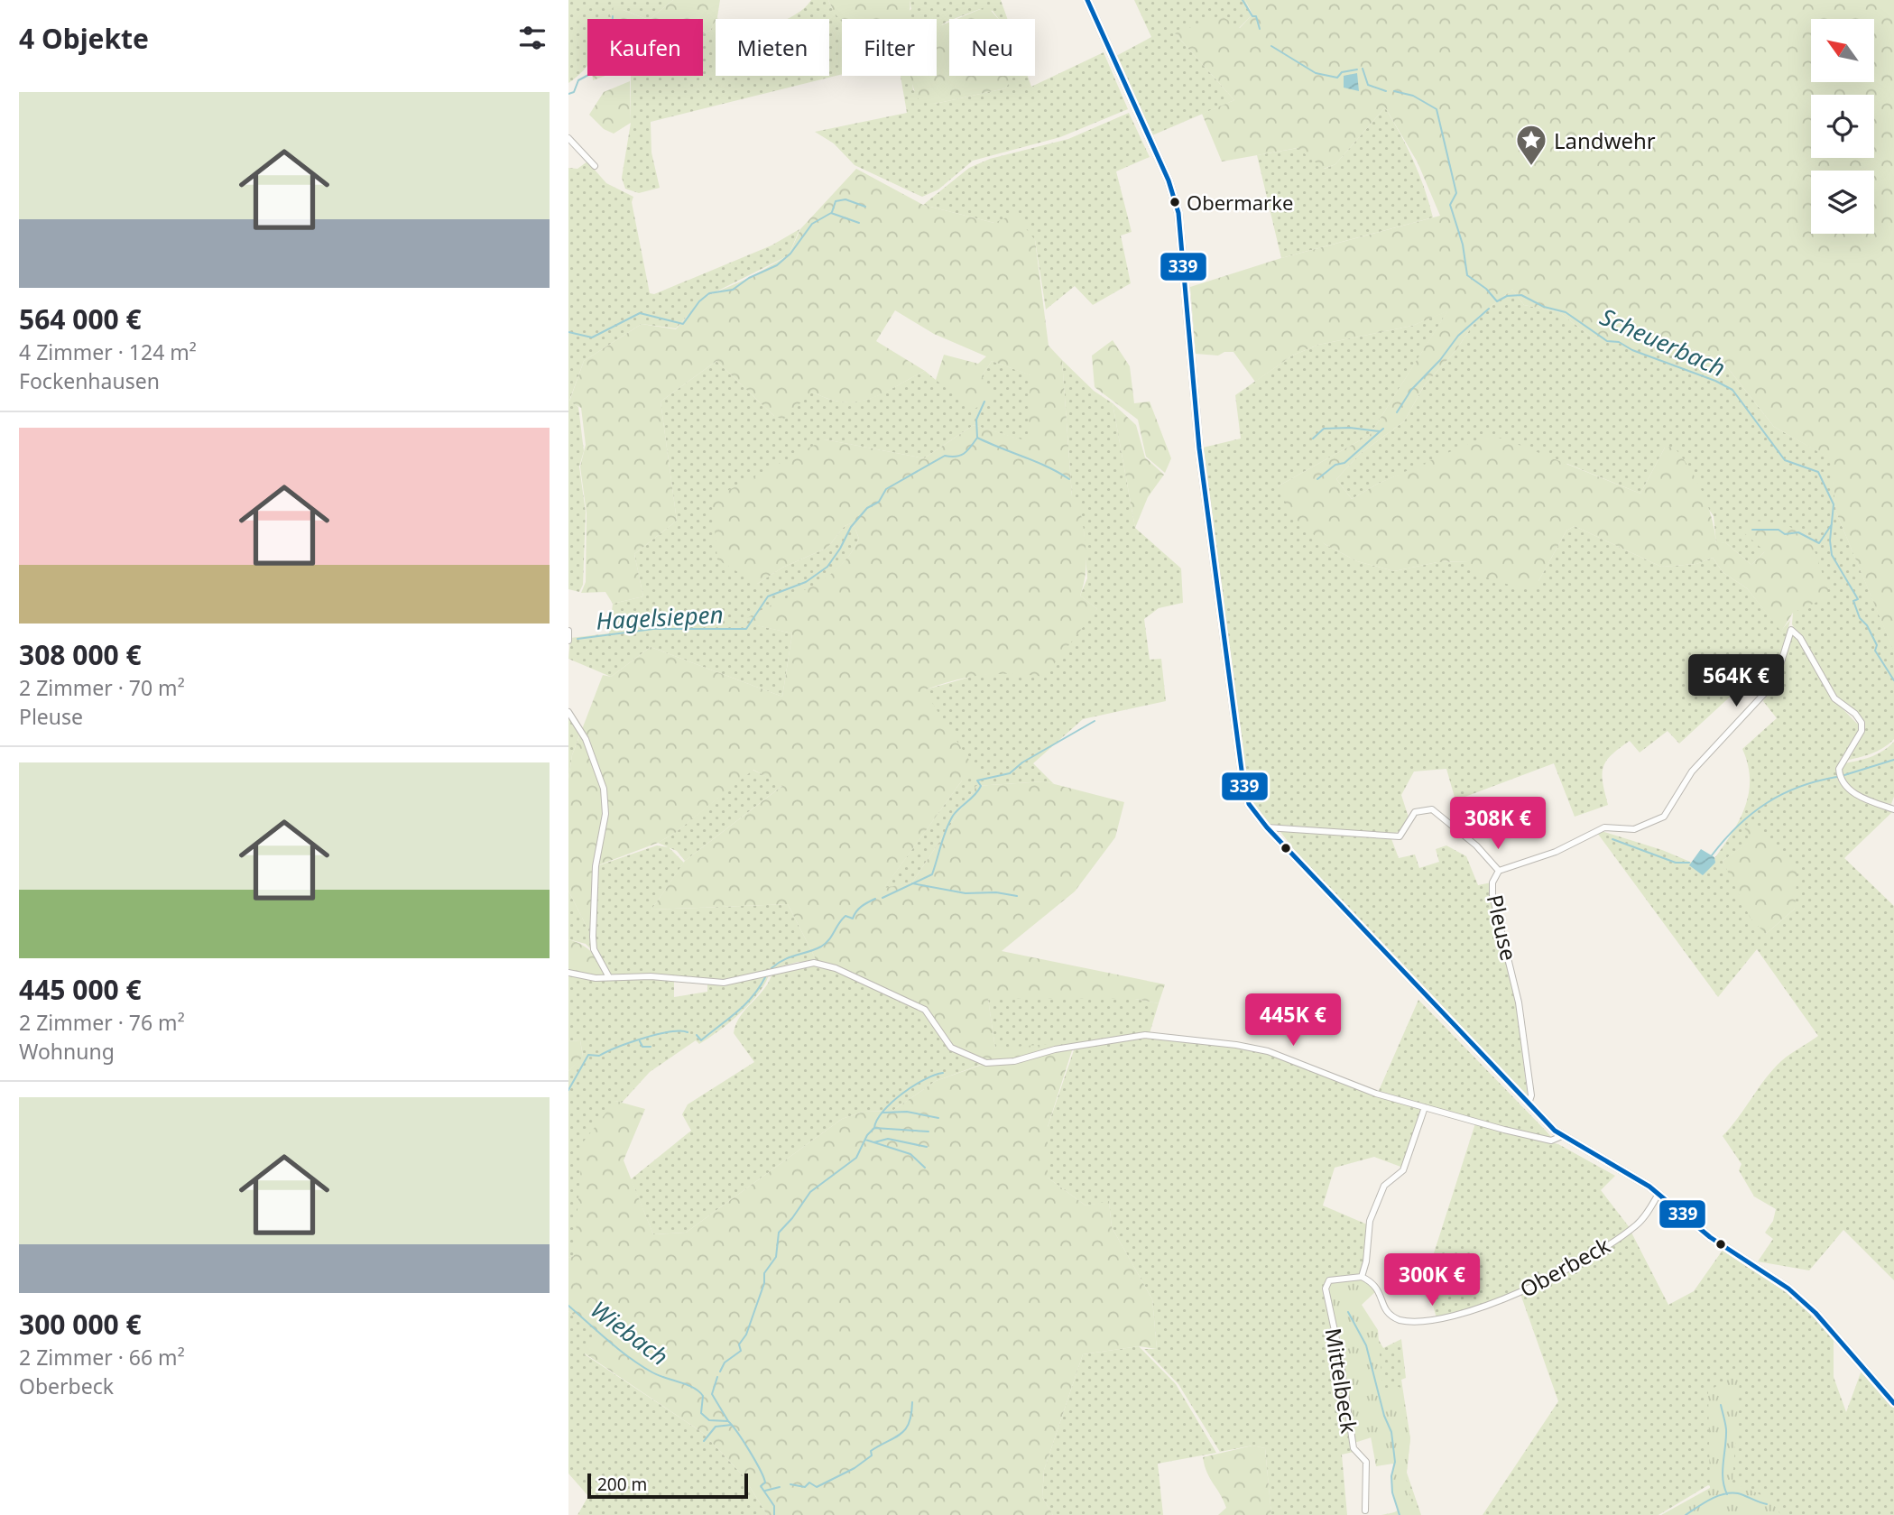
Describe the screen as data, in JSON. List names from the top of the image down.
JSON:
{
  "streets": {
    "street": ["Pleuse", "Oberbeck", "Mittelbeck"]
  },
  "crossings": [
    ["Oberbeck", "Mittelbeck"]
  ],
  "water": ["Scheuerbach", "Hagelsiepen", "Wiebach"],
  "places": {
    "place": ["Landwehr"],
    "other": ["Obermarke"]
  },
  "lines": ["transit line 339"],
  "scale_bar": "200 m",
  "north": "top left",
  "page": {
    "heading": "4 Objekte",
    "chip": [
      "Kaufen",
      "Mieten",
      "Filter",
      "Neu"
    ],
    "list": [
      {
        "name": "564 000 €",
        "note": "4 Zimmer · 124 m² · Fockenhausen"
      },
      {
        "name": "308 000 €",
        "note": "2 Zimmer · 70 m² · Pleuse"
      },
      {
        "name": "445 000 €",
        "note": "2 Zimmer · 76 m² · Wohnung"
      },
      {
        "name": "300 000 €",
        "note": "2 Zimmer · 66 m² · Oberbeck"
      }
    ],
    "price": [
      "564K €",
      "308K €",
      "445K €",
      "300K €"
    ],
    "scale": "200 m"
  }
}
